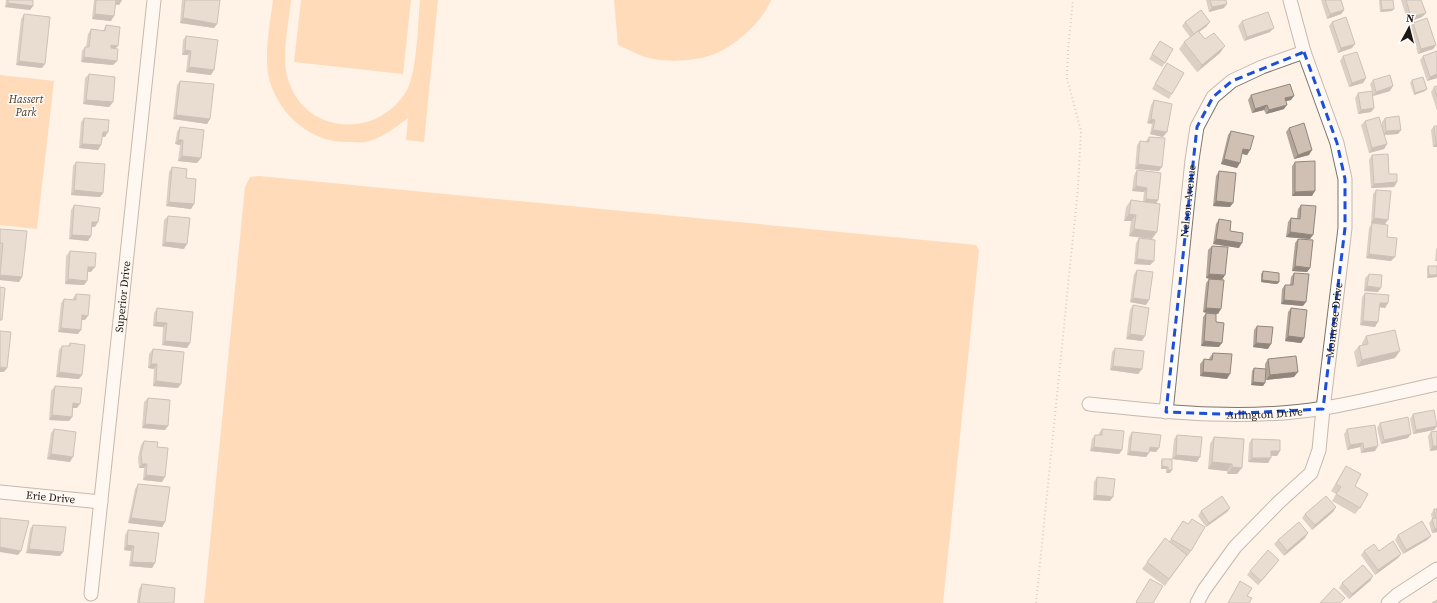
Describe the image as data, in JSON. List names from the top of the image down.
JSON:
{
  "streets": {
    "street": [
      "Nelson Avenue",
      "Superior Drive",
      "Montrose Drive",
      "Arlington Drive",
      "Erie Drive"
    ]
  },
  "crossings": [
    ["Nelson Avenue", "Montrose Drive"],
    ["Nelson Avenue", "Arlington Drive"],
    ["Superior Drive", "Erie Drive"],
    ["Montrose Drive", "Arlington Drive"]
  ],
  "parks": ["Hassert Park"],
  "north": "top"
}
